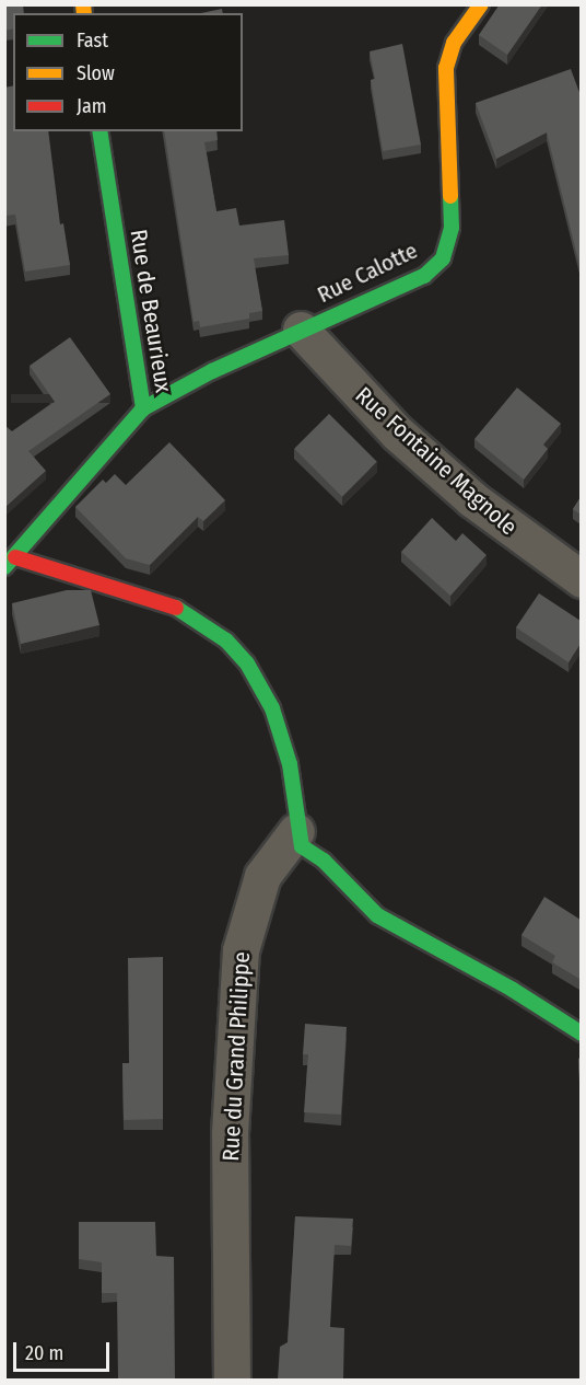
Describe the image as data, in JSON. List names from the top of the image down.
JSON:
{
  "streets": {
    "street": [
      "Rue Calotte",
      "Rue de Beaurieux",
      "Rue Fontaine Magnole",
      "Rue du Grand Philippe"
    ]
  },
  "crossings": [
    ["Rue Calotte", "Rue de Beaurieux"],
    ["Rue Calotte", "Rue Fontaine Magnole"]
  ],
  "legend": ["Fast", "Slow", "Jam"],
  "scale_bar": "20 m"
}
